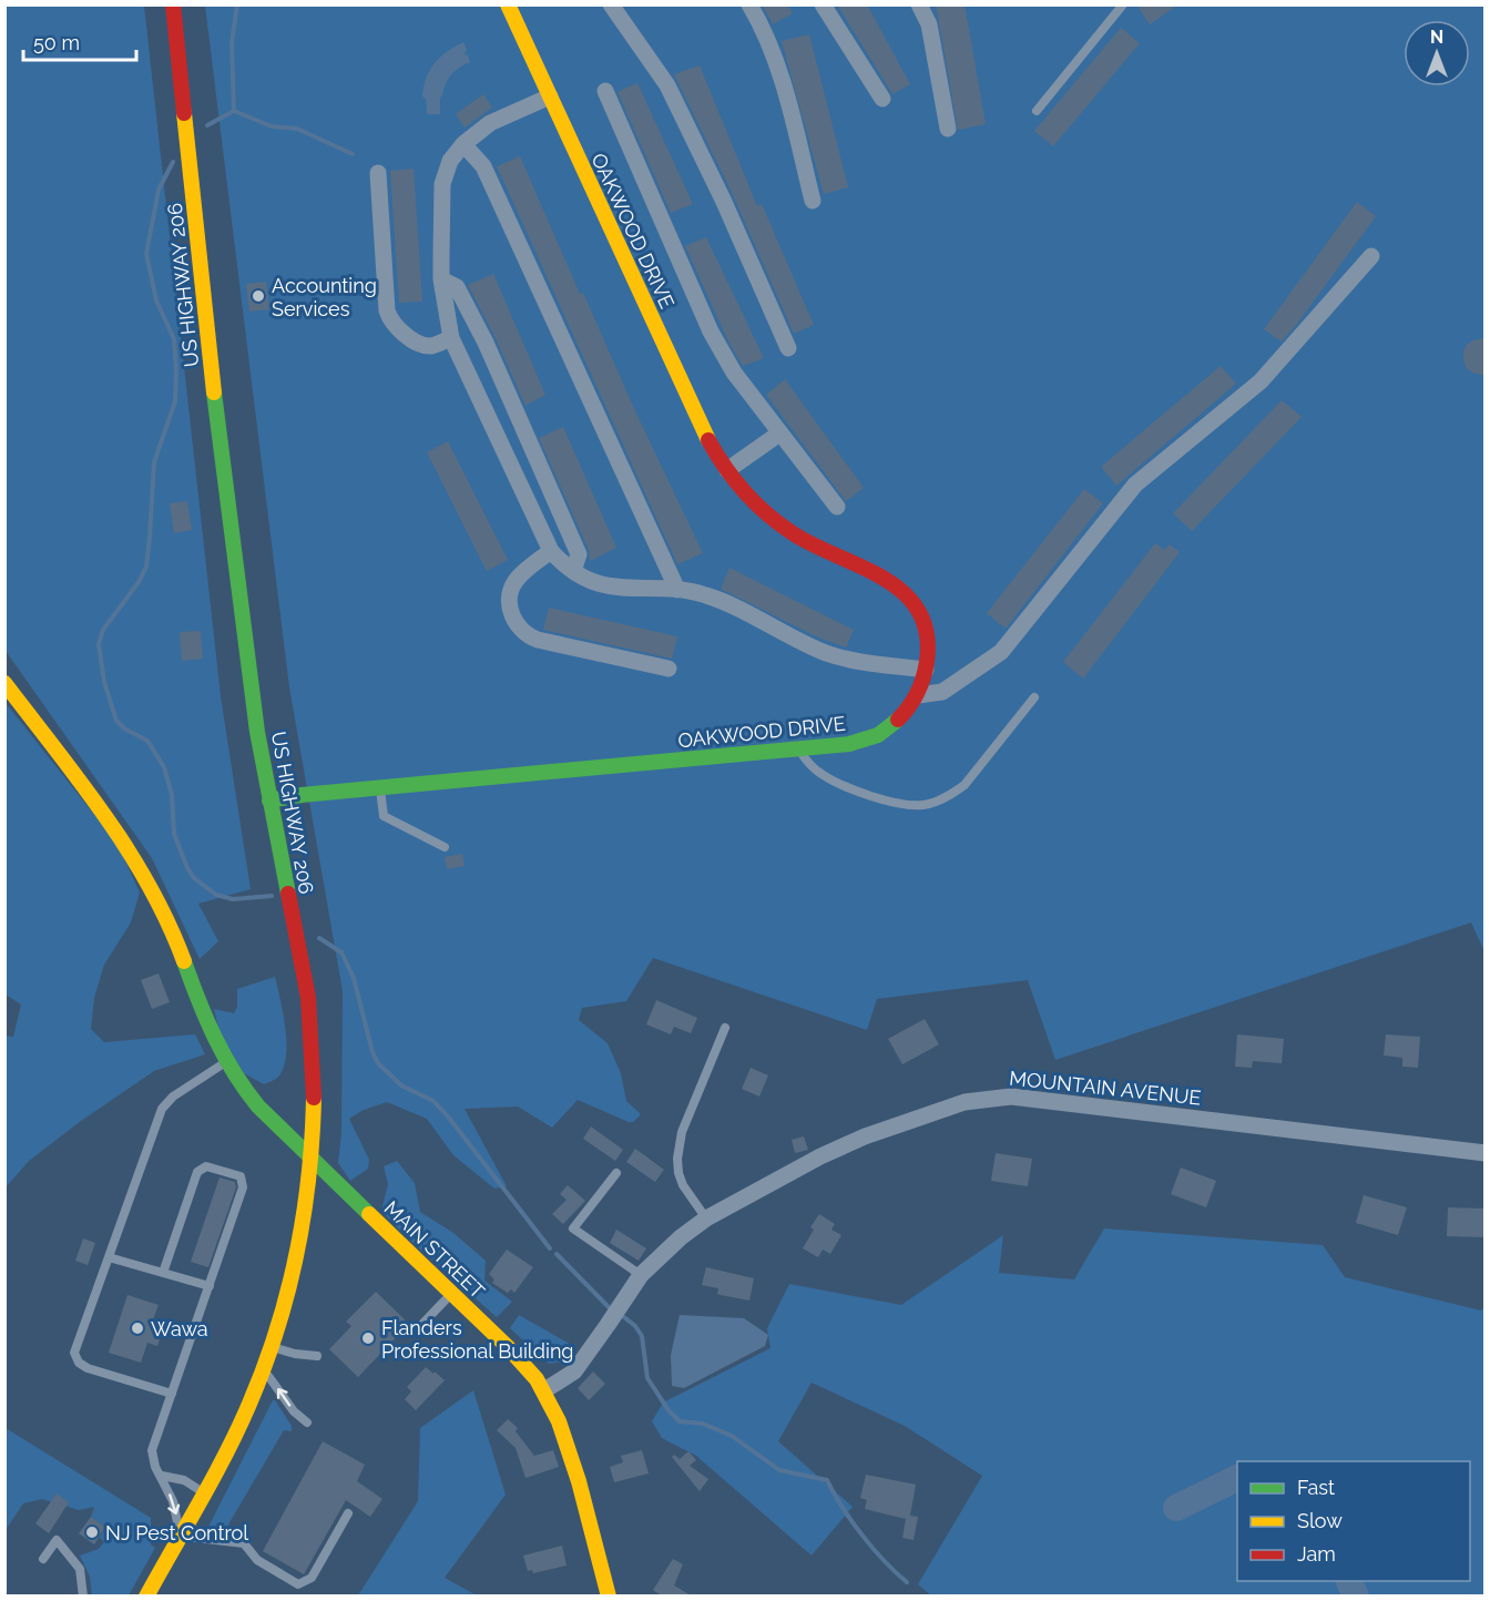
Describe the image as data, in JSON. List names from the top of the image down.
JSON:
{
  "streets": {
    "main road": ["OAKWOOD DRIVE", "US HIGHWAY 206", "MAIN STREET"],
    "street": ["MOUNTAIN AVENUE"]
  },
  "crossings": [
    ["OAKWOOD DRIVE", "US HIGHWAY 206"],
    ["US HIGHWAY 206", "MAIN STREET"],
    ["MOUNTAIN AVENUE", "MAIN STREET"]
  ],
  "places": [
    "Accounting Services",
    "Wawa",
    "Flanders Professional Building",
    "NJ Pest Control"
  ],
  "legend": ["Fast", "Slow", "Jam"],
  "scale_bar": "50 m",
  "north": "top"
}
